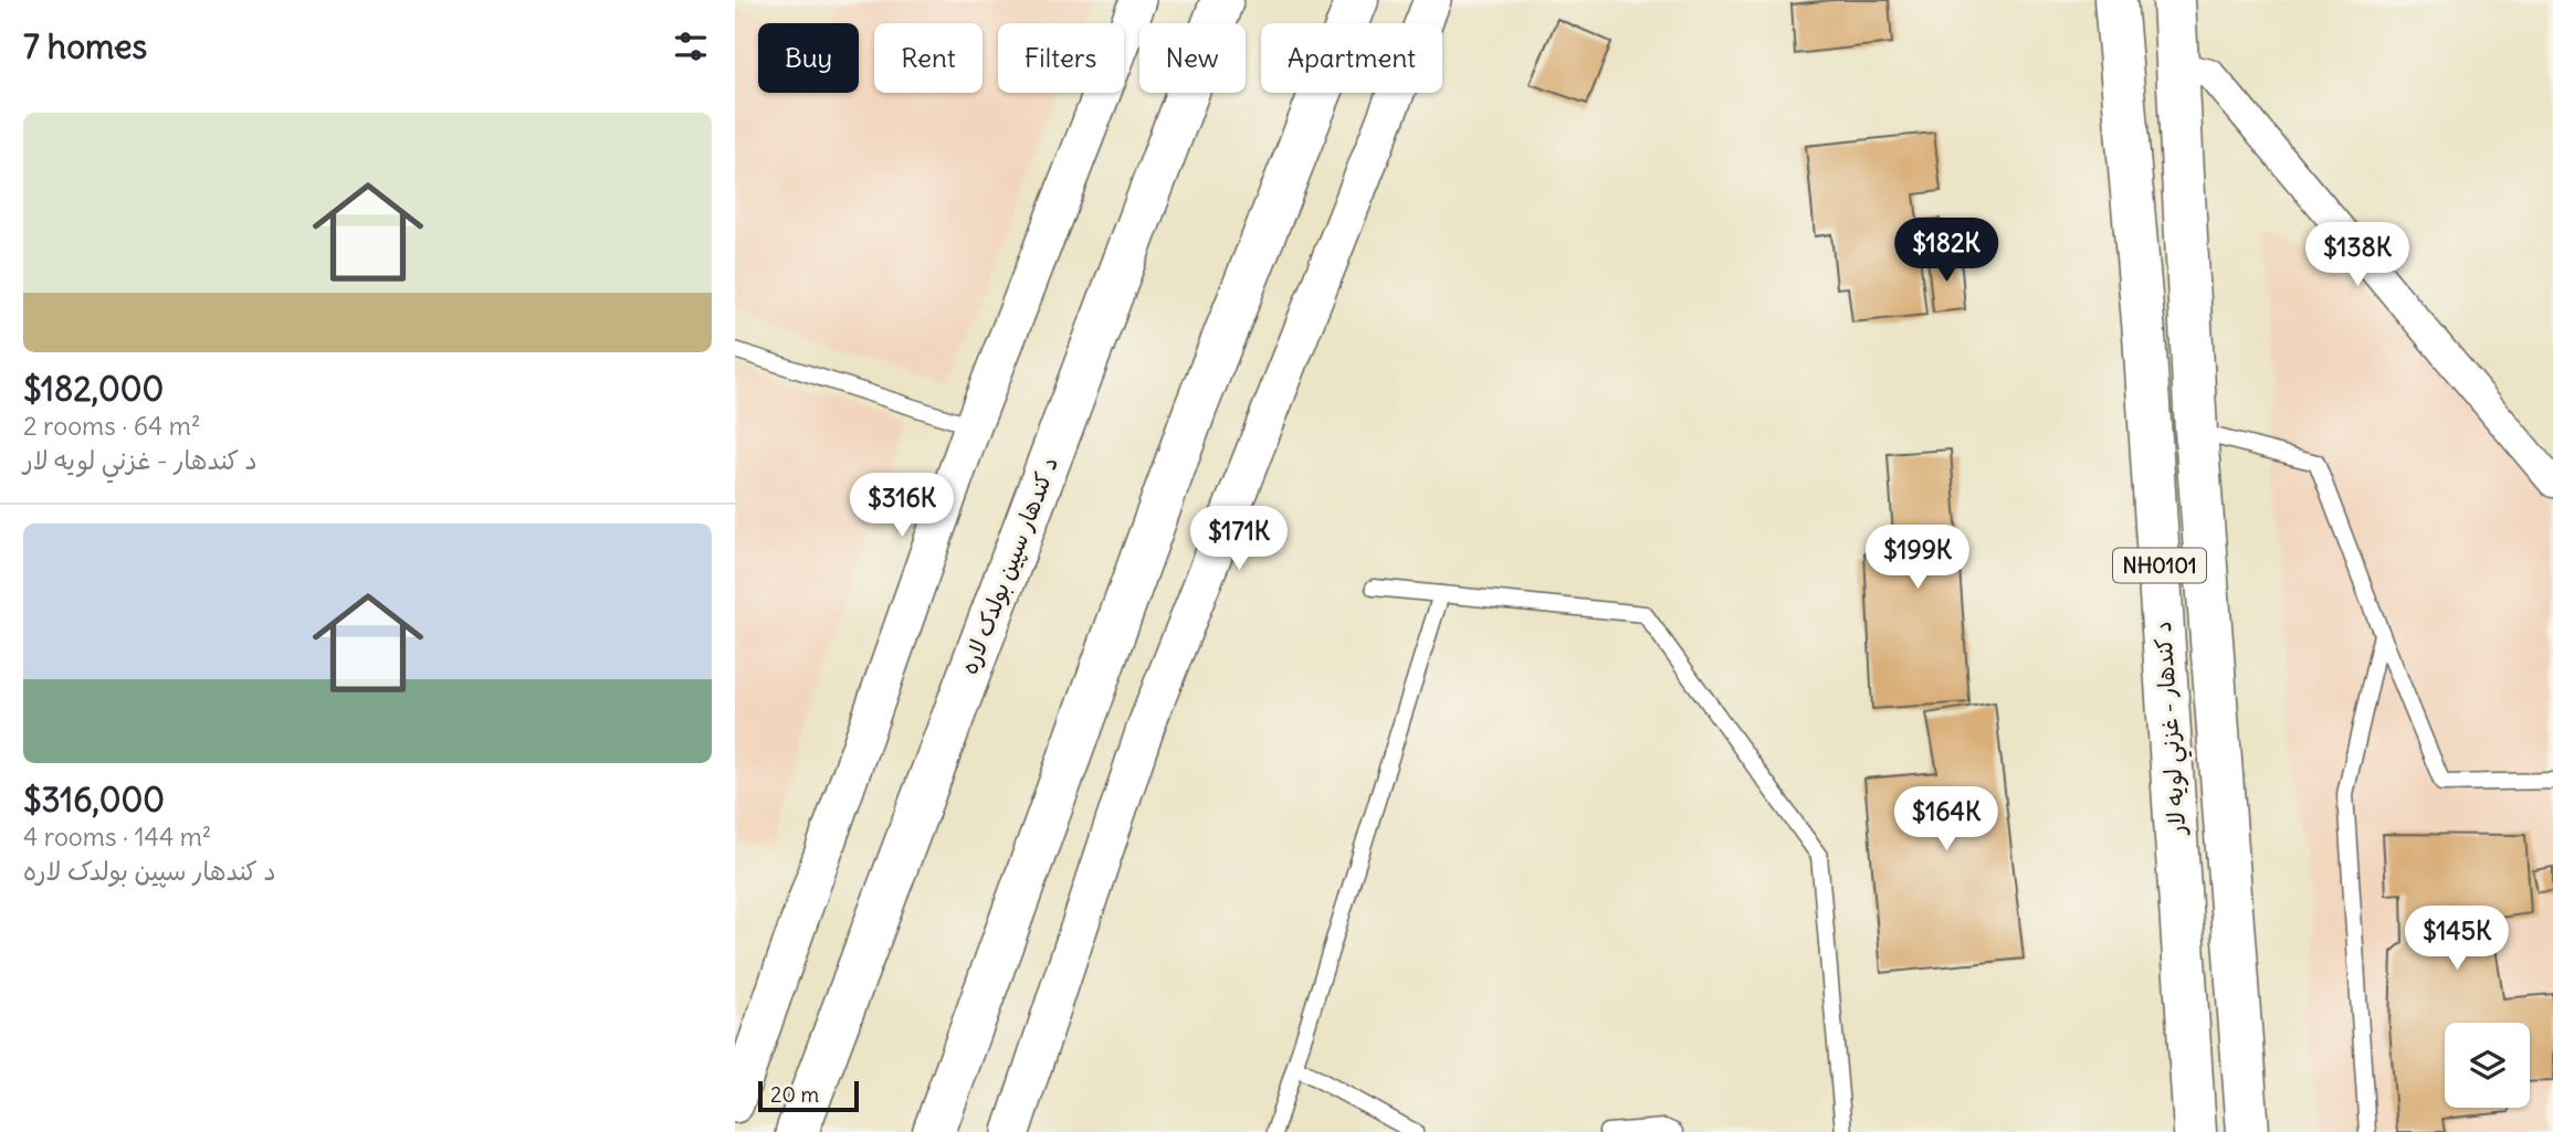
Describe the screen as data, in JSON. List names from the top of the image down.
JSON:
{
  "streets": {
    "highway": ["د کندهار سپین بولدک لاره", "NH0101", "د کندهار - غزني لويه لار"]
  },
  "scale_bar": "20 m",
  "page": {
    "heading": "7 homes",
    "chip": [
      "Buy",
      "Rent",
      "Filters",
      "New",
      "Apartment"
    ],
    "list": [
      {
        "name": "$182,000",
        "note": "2 rooms · 64 m² · د کندهار - غزني لويه لار"
      },
      {
        "name": "$316,000",
        "note": "4 rooms · 144 m² · د کندهار سپین بولدک لاره"
      }
    ],
    "price": [
      "$182K",
      "$138K",
      "$316K",
      "$171K",
      "$199K",
      "$164K",
      "$145K"
    ],
    "scale": "20 m"
  }
}
